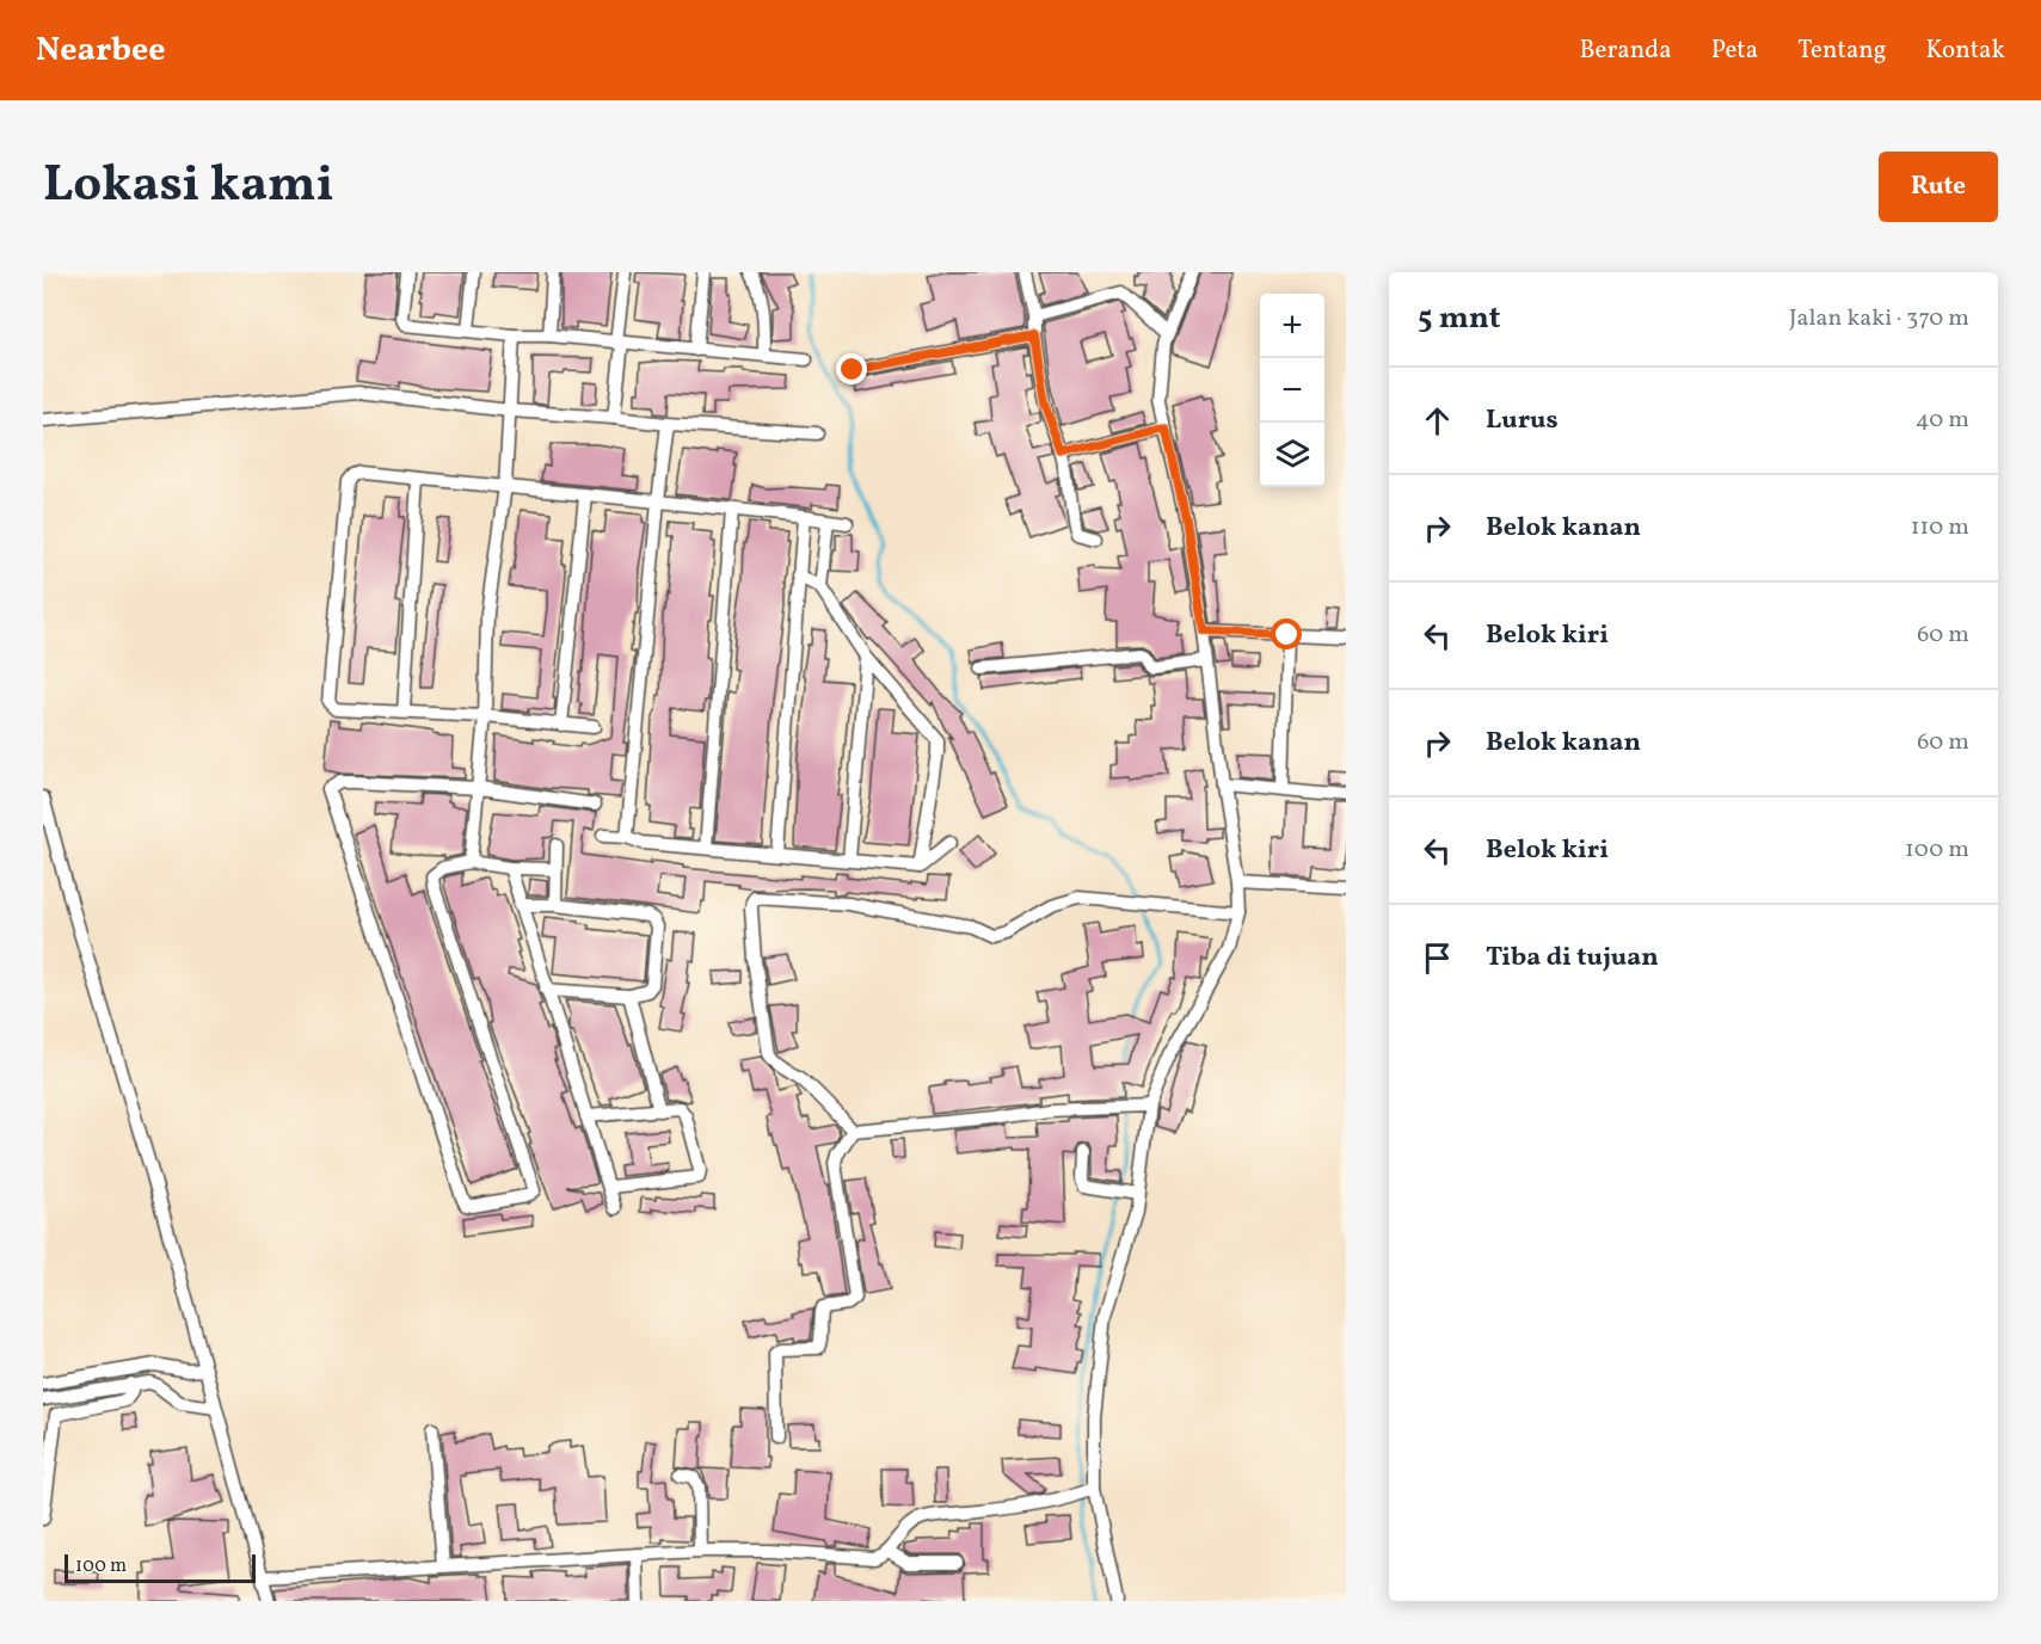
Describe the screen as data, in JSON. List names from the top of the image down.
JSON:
{
  "scale_bar": "100 m",
  "page": {
    "header": "Nearbee",
    "nav": [
      "Beranda",
      "Peta",
      "Tentang",
      "Kontak"
    ],
    "title": "Lokasi kami",
    "buttons": "Rute",
    "heading": ["5 mnt", "Jalan kaki · 370 m"],
    "map_buttons": ["+", "−"],
    "list": [
      ["Lurus", "40 m"],
      ["Belok kanan", "110 m"],
      ["Belok kiri", "60 m"],
      ["Belok kanan", "60 m"],
      ["Belok kiri", "100 m"],
      "Tiba di tujuan"
    ],
    "scale": "100 m"
  }
}
